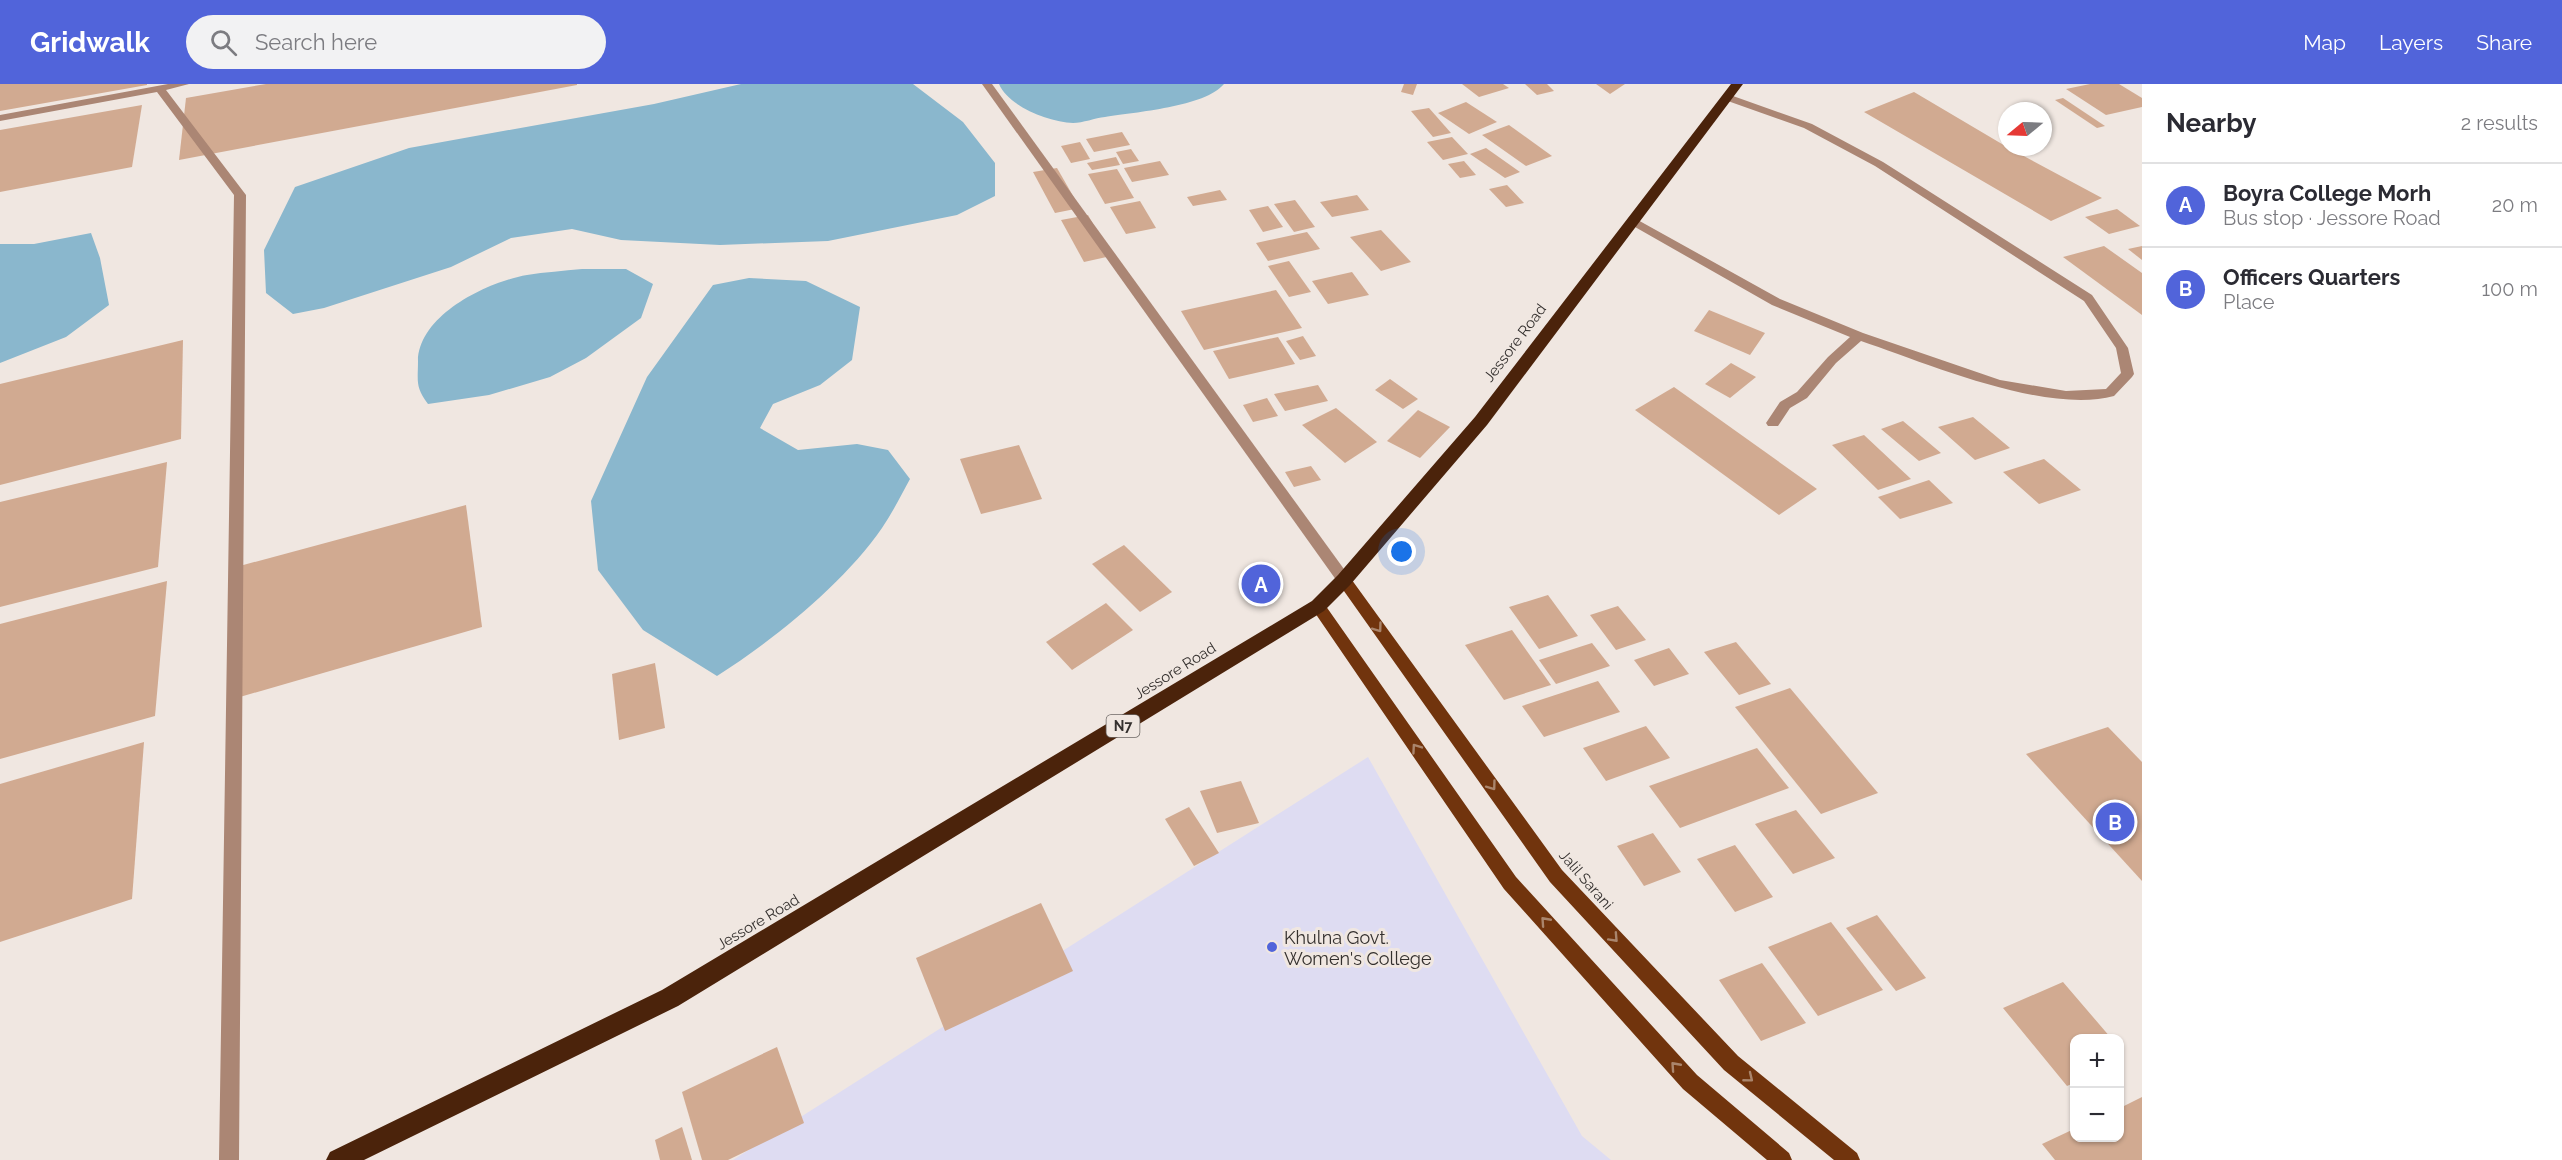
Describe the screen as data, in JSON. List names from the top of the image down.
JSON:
{
  "streets": {
    "highway": ["Jessore Road", "N7"],
    "main road": ["Jalil Sarani"]
  },
  "crossings": [
    ["Jessore Road", "Jalil Sarani"]
  ],
  "places": ["Khulna Govt. Women's College"],
  "north": "left",
  "page": {
    "header": "Gridwalk",
    "search": "Search here",
    "nav": ["Map", "Layers", "Share"],
    "heading": ["Nearby", "2 results"],
    "list": [
      {
        "mark": "A",
        "name": "Boyra College Morh",
        "note": "Bus stop · Jessore Road",
        "value": "20 m"
      },
      {
        "mark": "B",
        "name": "Officers Quarters",
        "note": "Place",
        "value": "100 m"
      }
    ],
    "pins": ["A", "B"],
    "map_buttons": ["+", "−"]
  }
}
